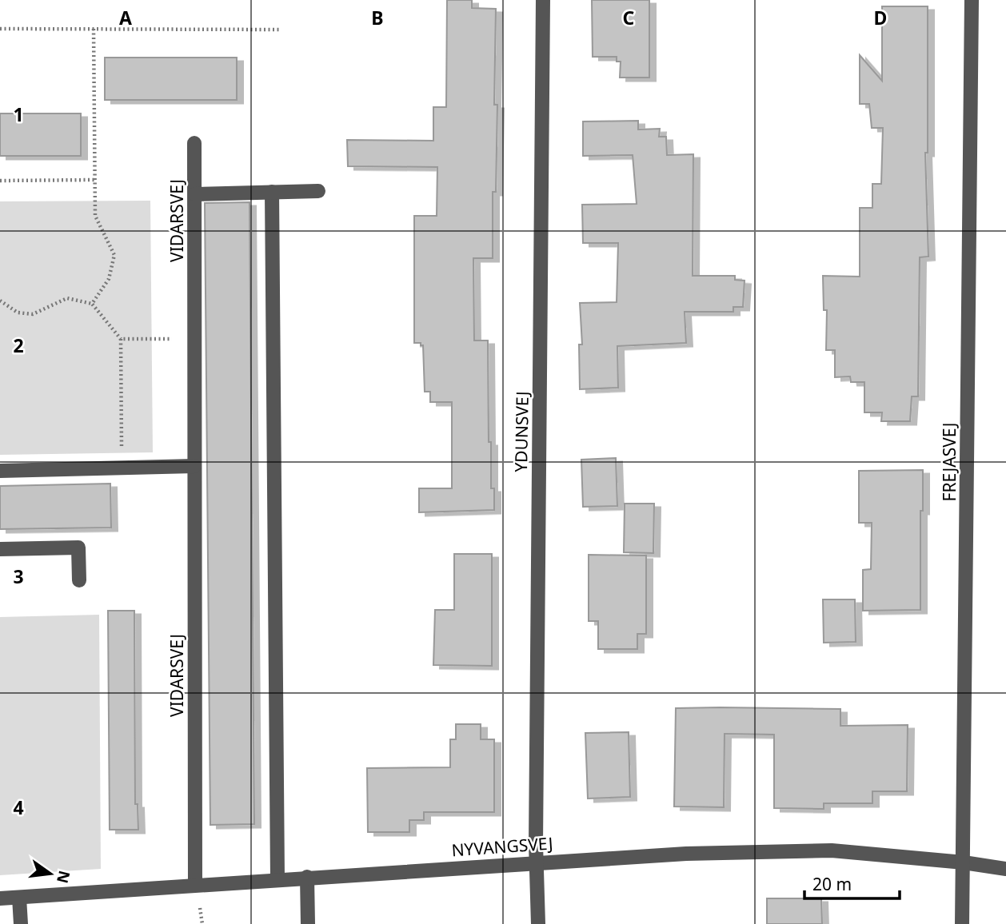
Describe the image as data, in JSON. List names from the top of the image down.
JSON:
{
  "streets": {
    "street": [
      "VIDARSVEJ",
      "YDUNSVEJ",
      "FREJASVEJ",
      "NYVANGSVEJ"
    ]
  },
  "crossings": [
    ["VIDARSVEJ", "NYVANGSVEJ"],
    ["YDUNSVEJ", "NYVANGSVEJ"],
    ["FREJASVEJ", "NYVANGSVEJ"]
  ],
  "scale_bar": "20 m",
  "north": "right",
  "grid": {
    "columns": [
      "A",
      "B",
      "C",
      "D"
    ],
    "rows": [
      "1",
      "2",
      "3",
      "4"
    ]
  }
}
